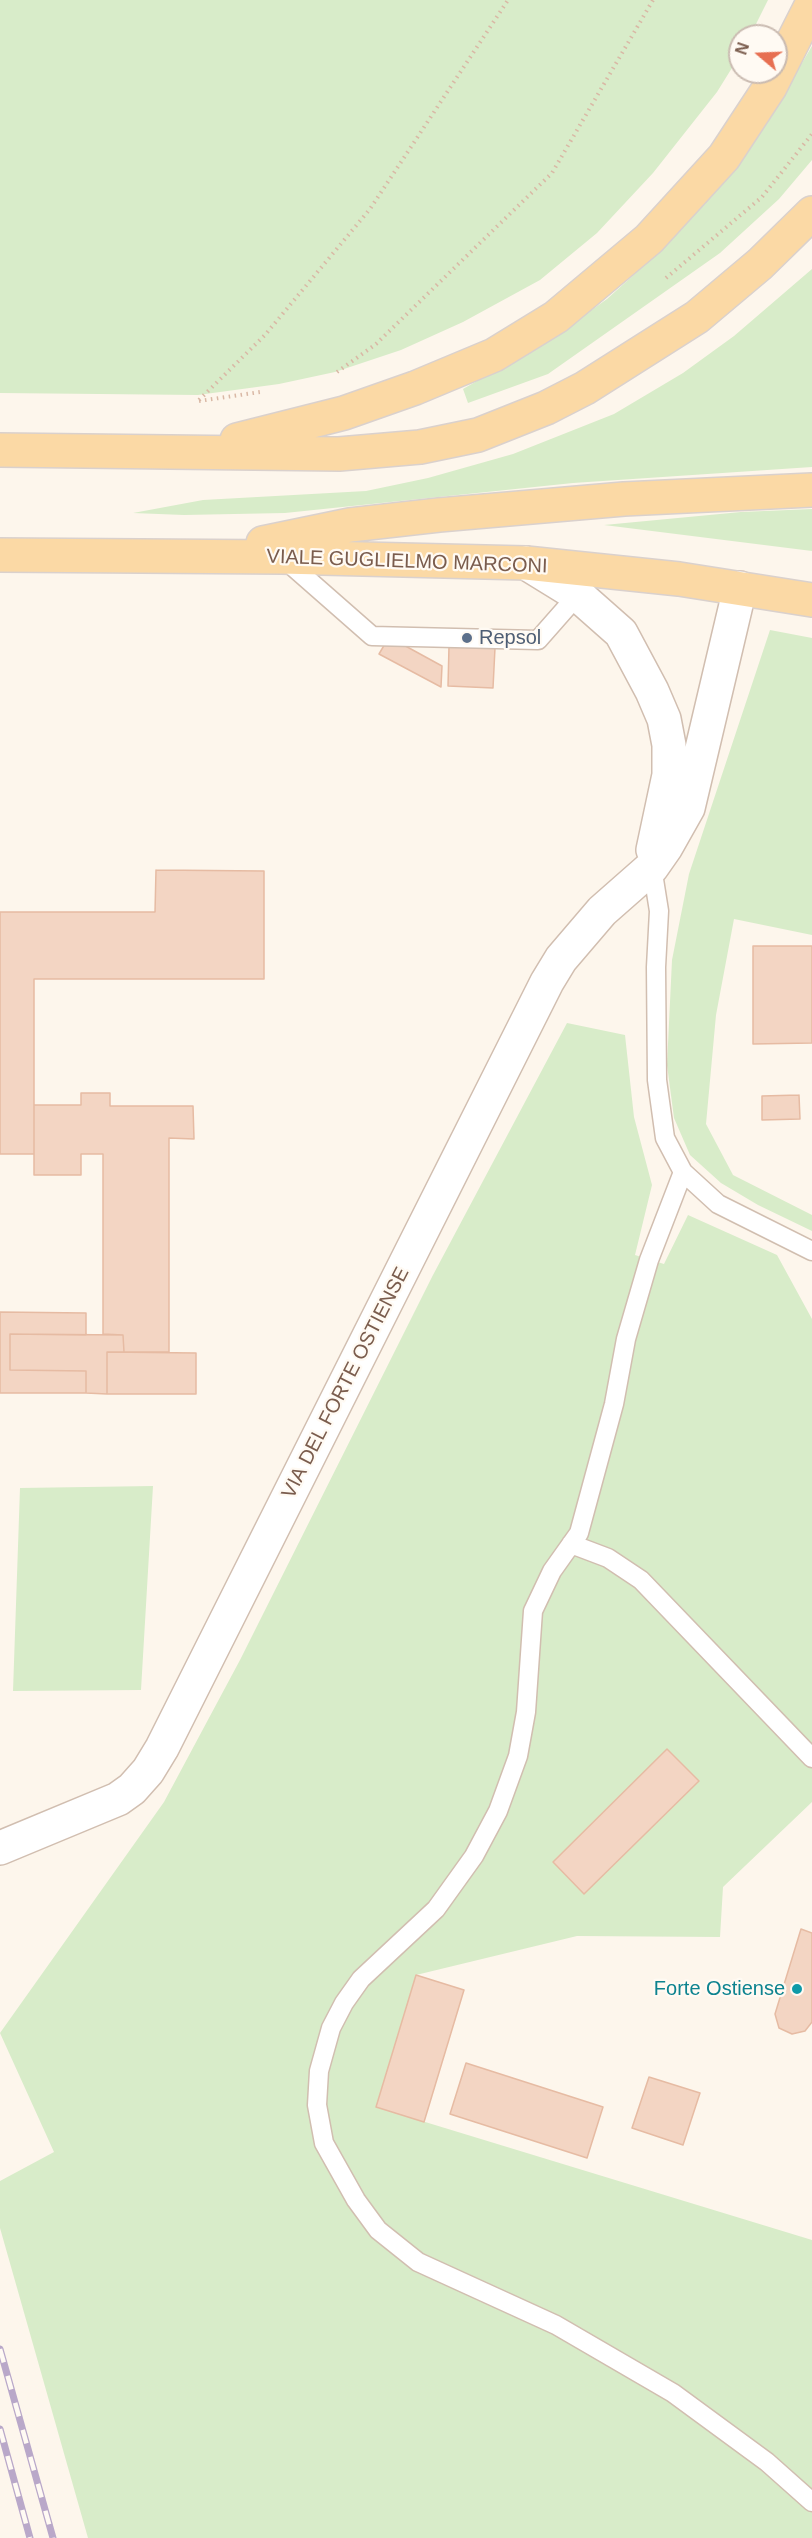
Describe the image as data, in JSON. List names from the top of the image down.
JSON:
{
  "streets": {
    "main road": ["VIALE GUGLIELMO MARCONI"],
    "street": ["VIA DEL FORTE OSTIENSE"]
  },
  "crossings": [
    ["VIALE GUGLIELMO MARCONI", "VIA DEL FORTE OSTIENSE"]
  ],
  "places": ["Repsol", "Forte Ostiense"],
  "north": "left"
}
